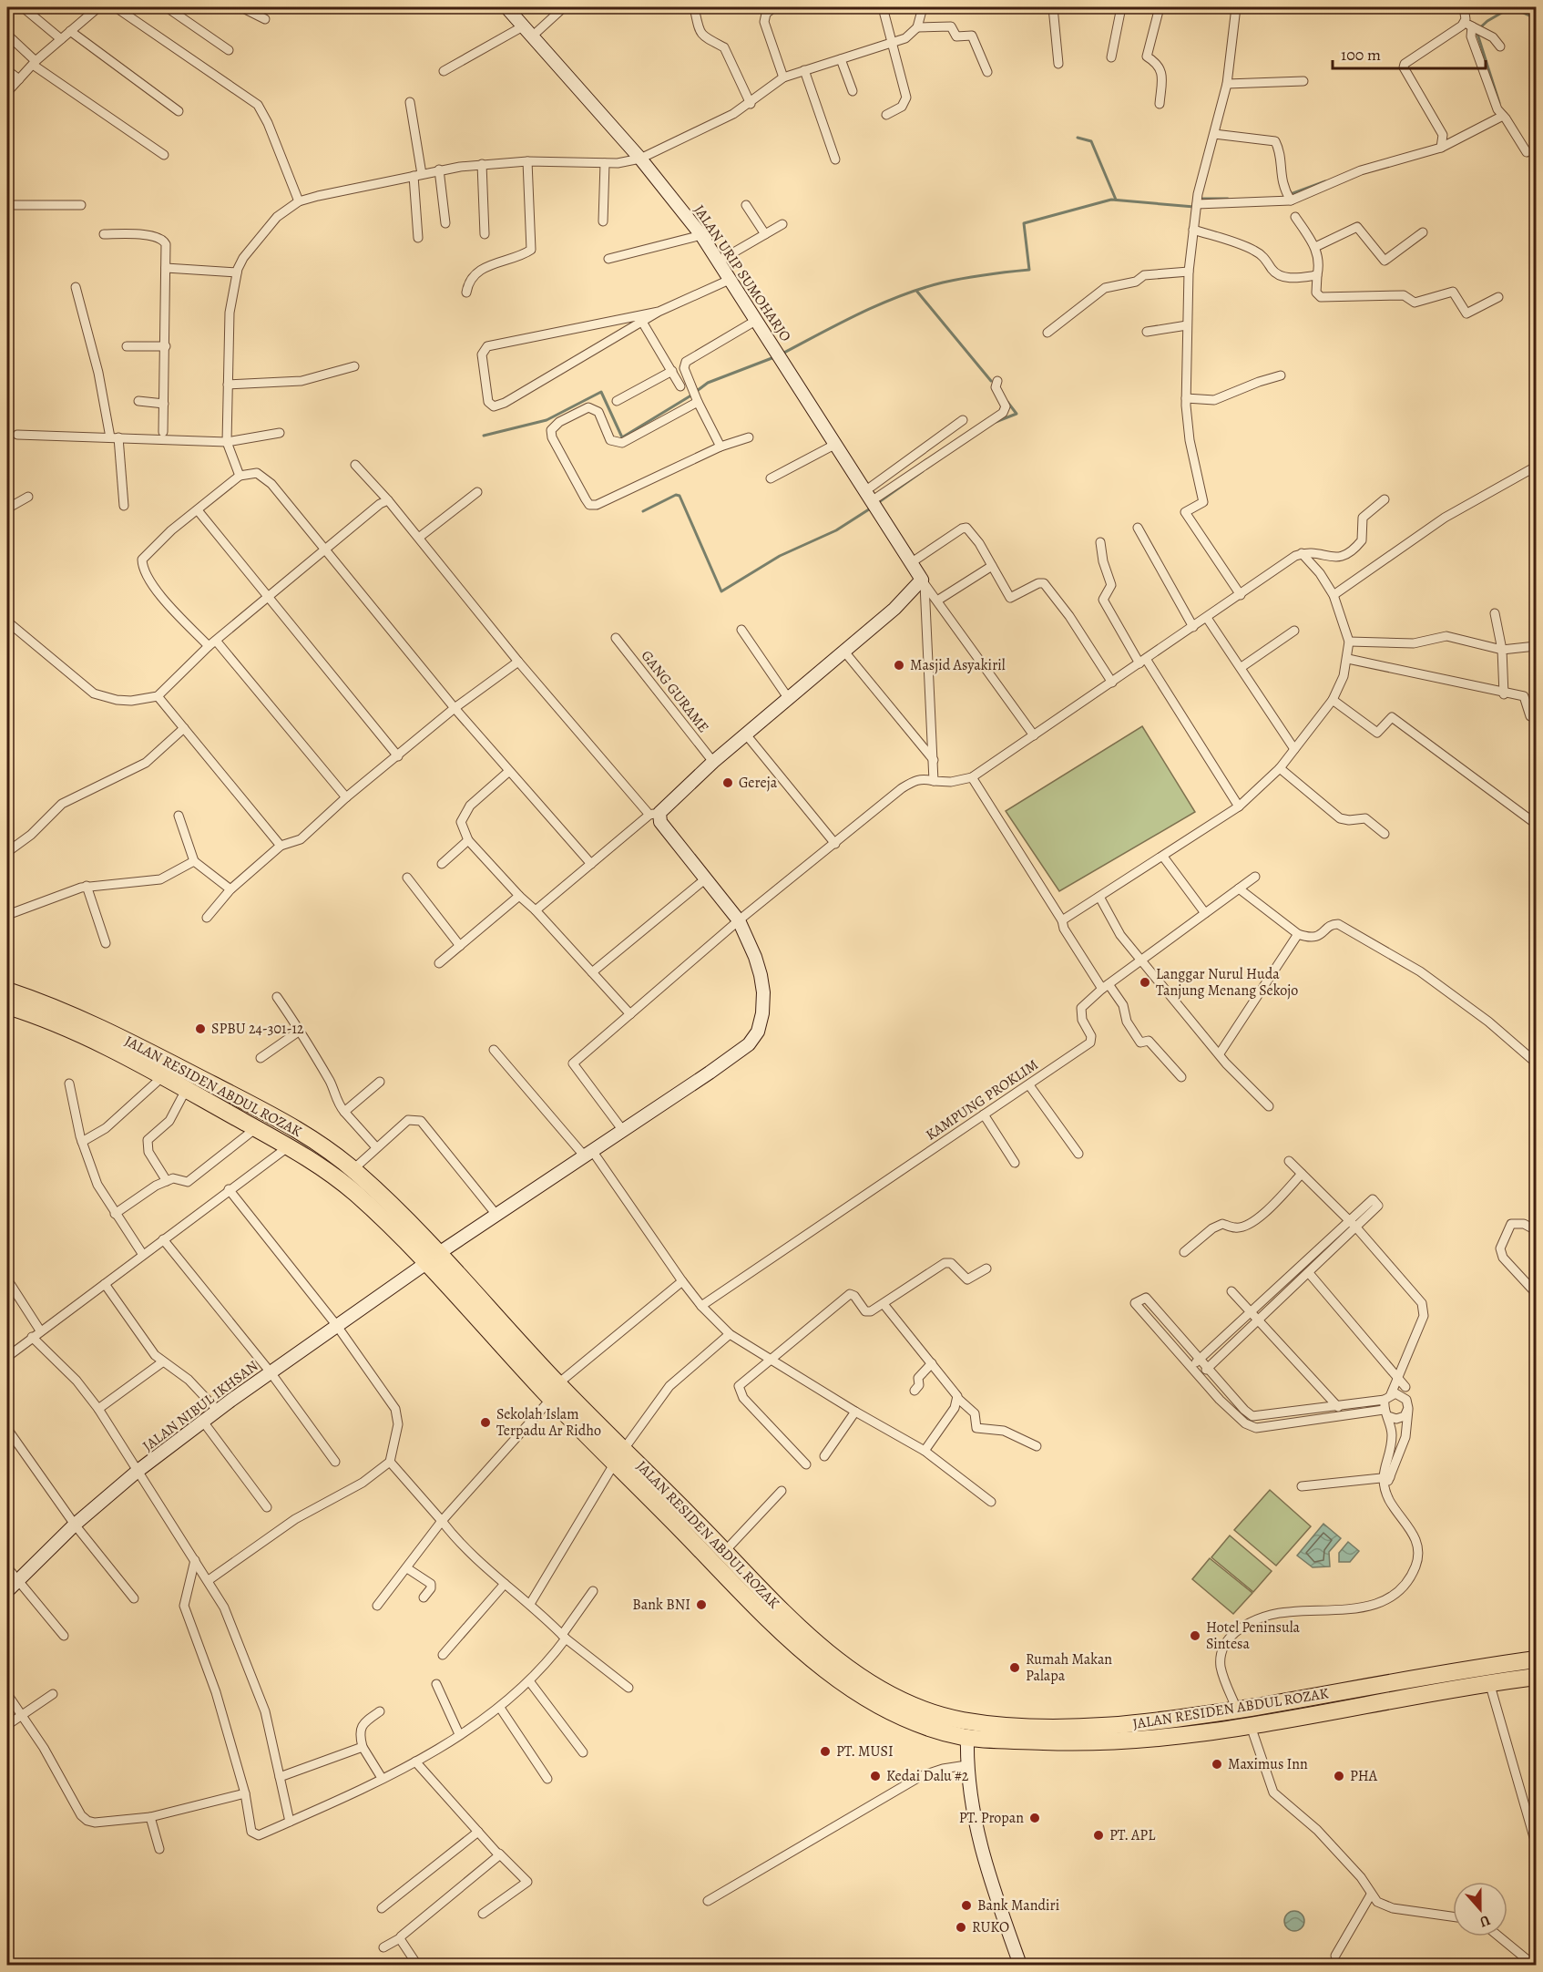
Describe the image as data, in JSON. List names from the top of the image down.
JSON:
{
  "streets": {
    "highway": ["JALAN RESIDEN ABDUL ROZAK"],
    "street": [
      "JALAN URIP SUMOHARJO",
      "GANG GURAME",
      "KAMPUNG PROKLIM",
      "JALAN NIBUL IKHSAN"
    ]
  },
  "crossings": [
    ["JALAN RESIDEN ABDUL ROZAK", "JALAN NIBUL IKHSAN"]
  ],
  "places": [
    "Masjid Asyakiril",
    "Gereja",
    "Langgar Nurul Huda Tanjung Menang Sekojo",
    "SPBU 24-301-12",
    "Sekolah Islam Terpadu Ar Ridho",
    "Bank BNI",
    "Hotel Peninsula Sintesa",
    "Rumah Makan Palapa",
    "PT. MUSI",
    "Maximus Inn",
    "Kedai Dalu #2",
    "PHA",
    "PT. Propan",
    "PT. APL",
    "Bank Mandiri",
    "RUKO"
  ],
  "scale_bar": "100 m",
  "north": "bottom"
}
